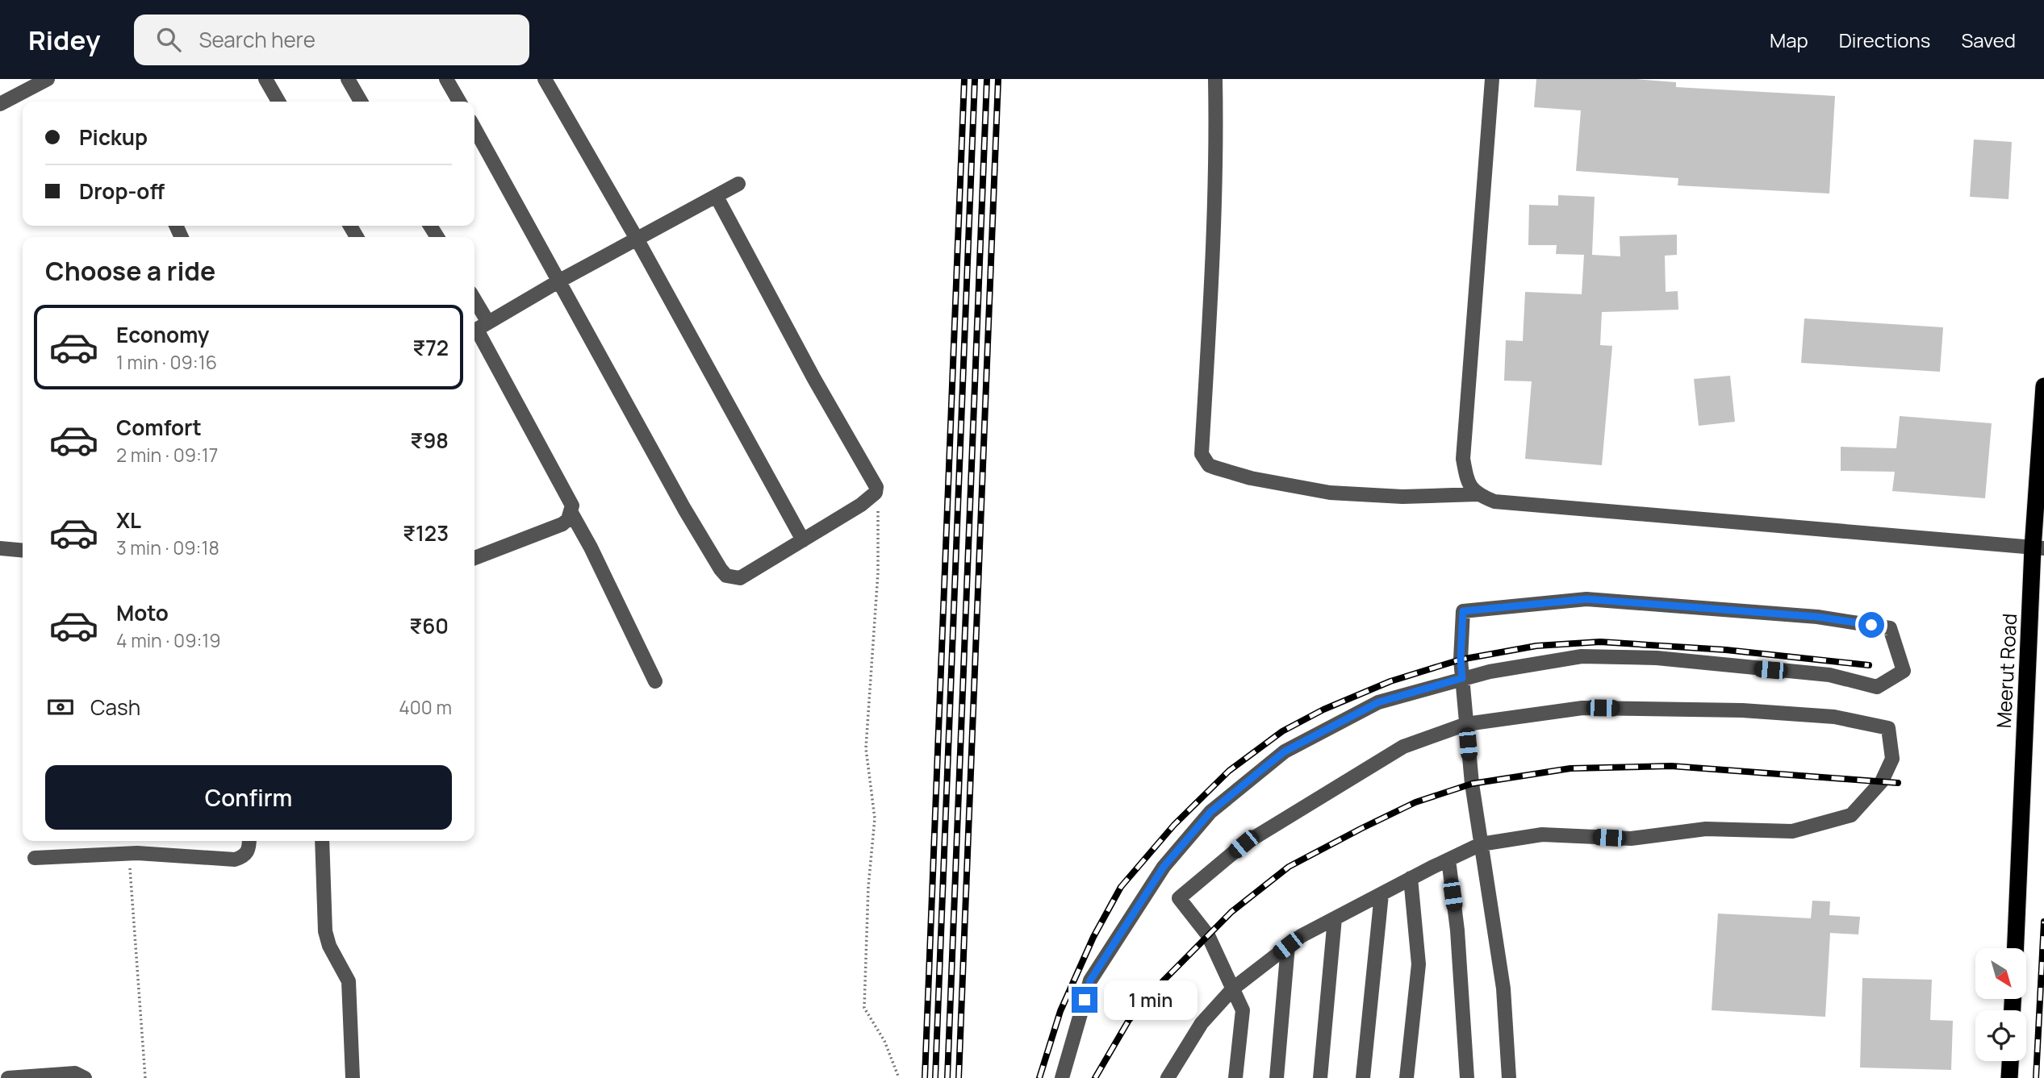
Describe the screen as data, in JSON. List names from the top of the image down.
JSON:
{
  "streets": {
    "highway": ["Meerut Road"]
  },
  "north": "bottom right",
  "page": {
    "header": "Ridey",
    "search": "Search here",
    "nav": ["Map", "Directions", "Saved"],
    "banner": ["Pickup", "Drop-off"],
    "heading": "Choose a ride",
    "list": [
      {
        "name": "Economy",
        "note": "1 min · 09:16",
        "value": "₹72"
      },
      {
        "name": "Comfort",
        "note": "2 min · 09:17",
        "value": "₹98"
      },
      {
        "name": "XL",
        "note": "3 min · 09:18",
        "value": "₹123"
      },
      {
        "name": "Moto",
        "note": "4 min · 09:19",
        "value": "₹60"
      }
    ],
    "pay": ["Cash", "400 m"],
    "buttons": "Confirm",
    "bubble": "1 min"
  }
}
